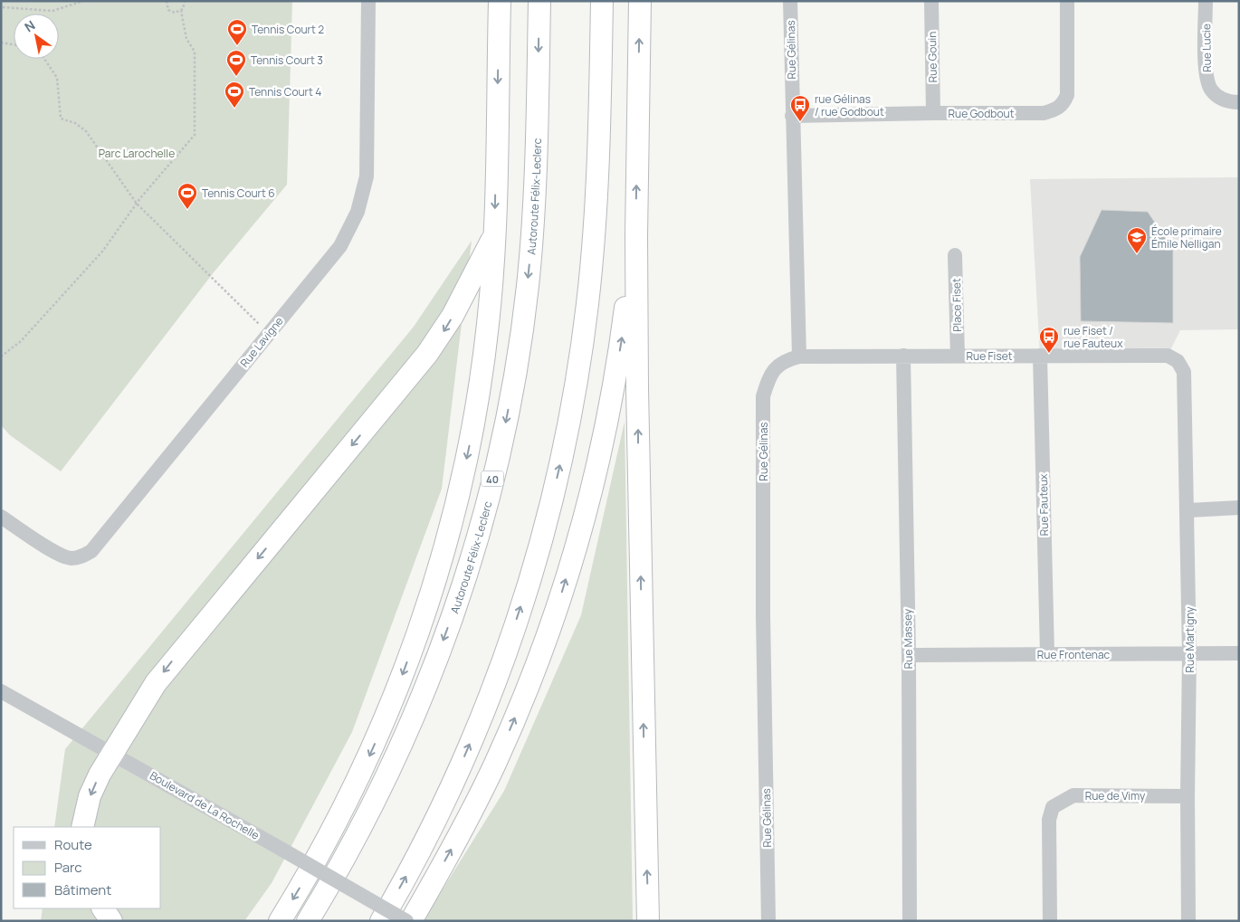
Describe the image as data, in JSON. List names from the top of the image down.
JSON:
{
  "streets": {
    "highway": ["Autoroute Félix-Leclerc", "40"],
    "street": [
      "Rue Lucie",
      "Rue Gélinas",
      "Rue Gouin",
      "Rue Godbout",
      "Place Fiset",
      "Rue Lavigne",
      "Rue Fiset",
      "Rue Fauteux",
      "Rue Massey",
      "Rue Martigny",
      "Rue Frontenac",
      "Rue de Vimy",
      "Boulevard de La Rochelle"
    ]
  },
  "crossings": [
    ["Rue Gélinas", "Rue Godbout"],
    ["Rue Gélinas", "Rue Fiset"],
    ["Rue Gouin", "Rue Godbout"],
    ["Place Fiset", "Rue Fiset"],
    ["Rue Fiset", "Rue Fauteux"],
    ["Rue Fiset", "Rue Massey"],
    ["Rue Fiset", "Rue Martigny"],
    ["Rue Fauteux", "Rue Frontenac"],
    ["Rue Massey", "Rue Frontenac"],
    ["Rue Martigny", "Rue Frontenac"],
    ["Rue Martigny", "Rue de Vimy"]
  ],
  "parks": ["Parc Larochelle"],
  "places": {
    "sports": [
      "Tennis Court 2",
      "Tennis Court 3",
      "Tennis Court 4",
      "Tennis Court 6"
    ],
    "bus stop": ["rue Gélinas / rue Godbout", "rue Fiset / rue Fauteux"],
    "school or university": ["École primaire Émile Nelligan"]
  },
  "legend": ["Route", "Parc", "Bâtiment"],
  "north": "top left"
}
